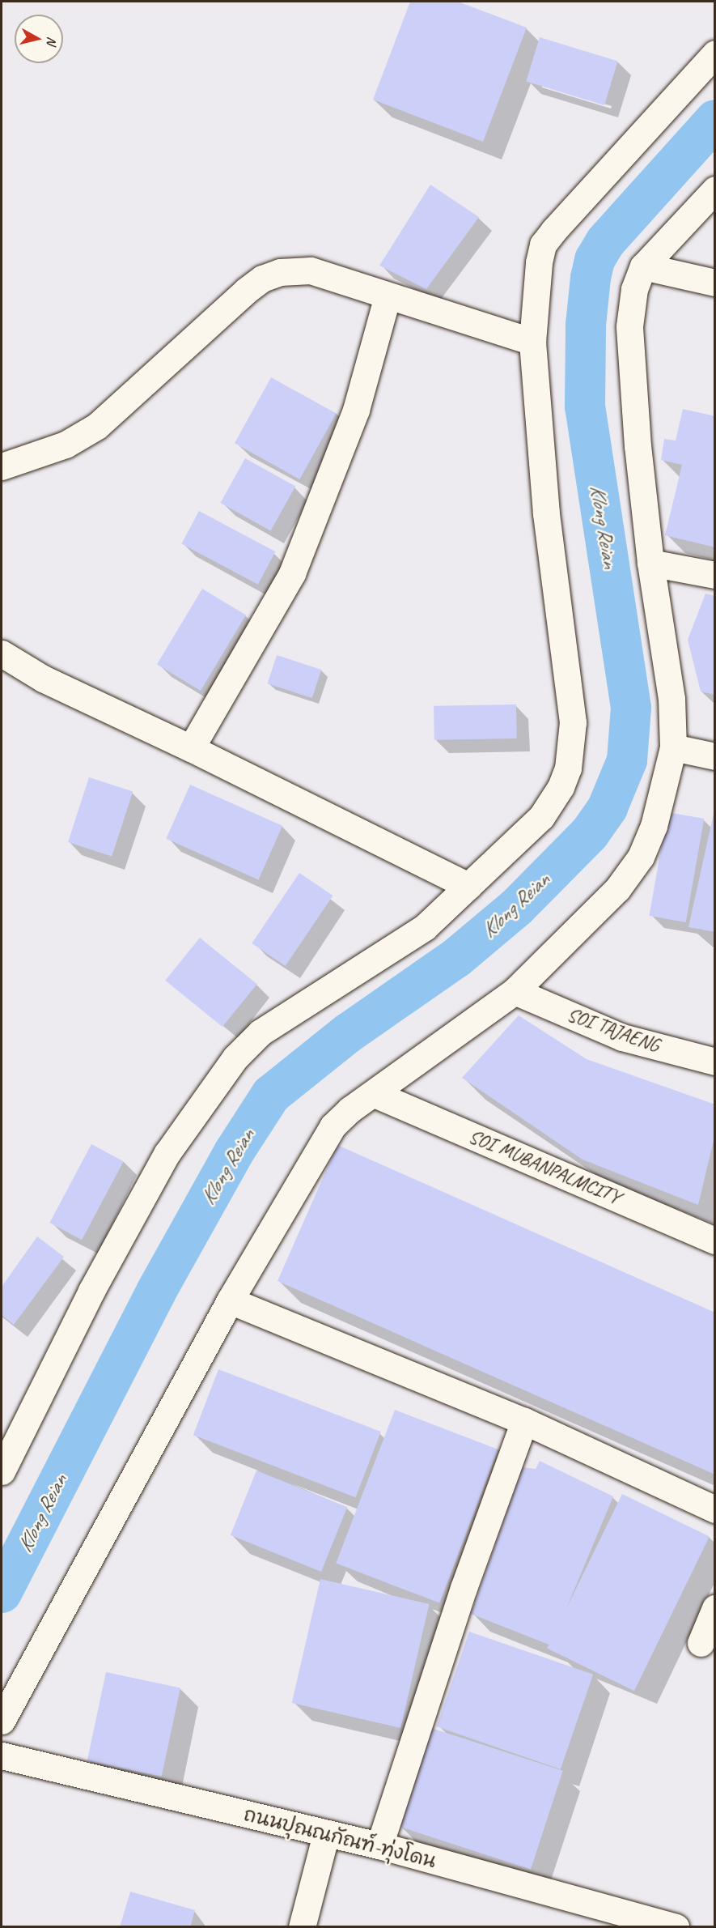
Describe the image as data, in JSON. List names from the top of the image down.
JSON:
{
  "streets": {
    "street": ["SOI TAJAENG", "SOI MUBANPALMCITY", "ถนนปุณณกัณฑ์-ทุ่งโดน"]
  },
  "water": ["Klong Reian"],
  "north": "right"
}
